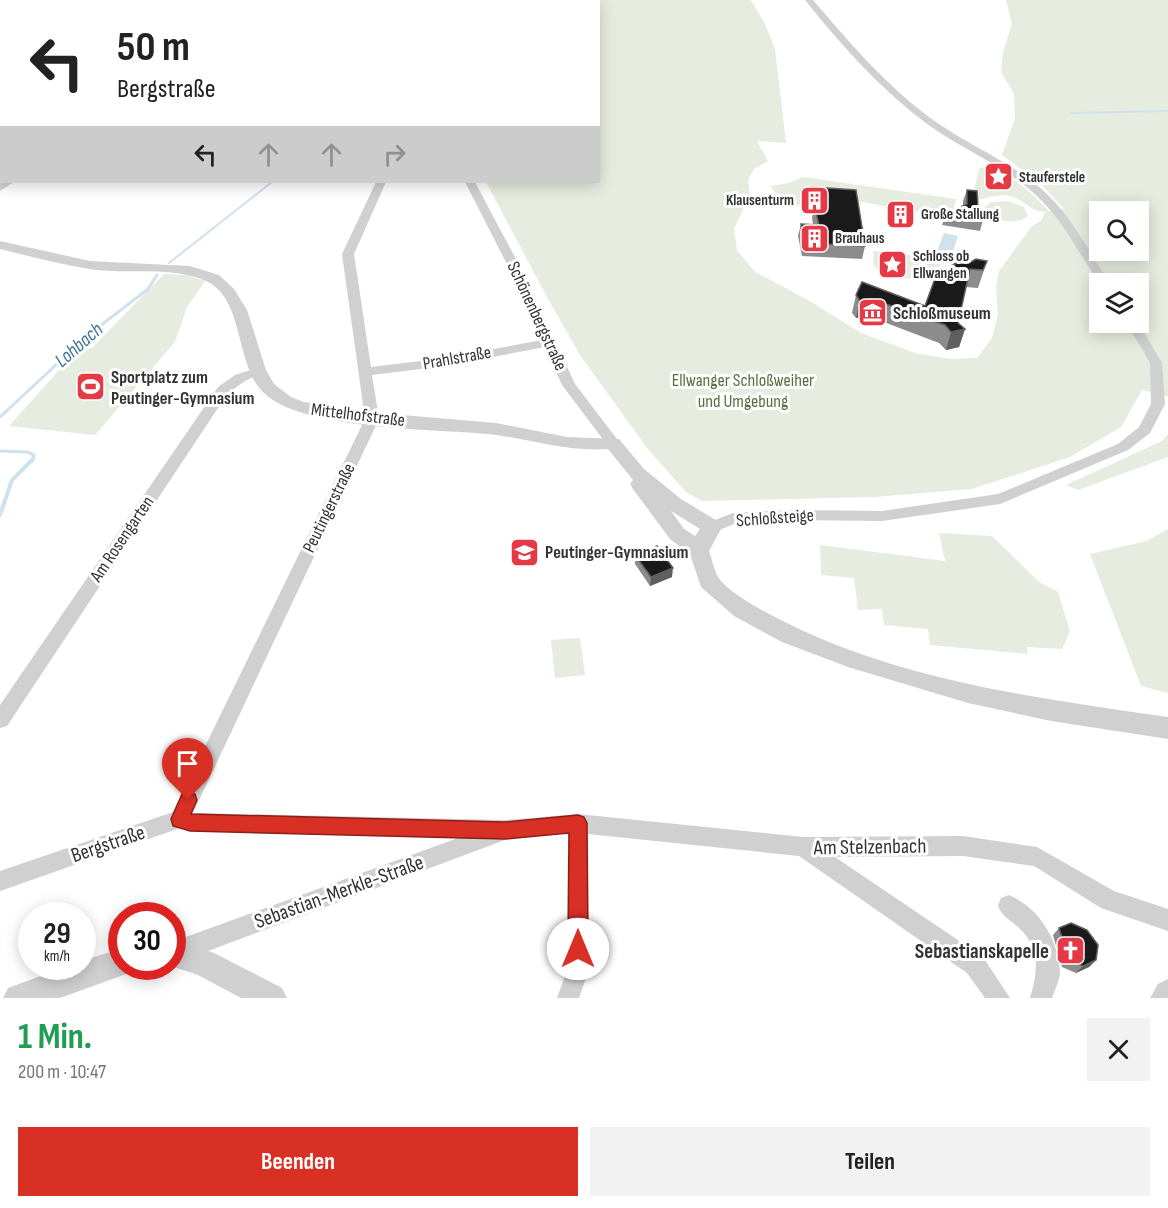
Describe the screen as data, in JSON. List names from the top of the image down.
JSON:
{
  "streets": {
    "street": [
      "Schönenbergstraße",
      "Prahlstraße",
      "Mittelhofstraße",
      "Peutingerstraße",
      "Schloßsteige",
      "Am Rosengarten",
      "Bergstraße",
      "Am Stelzenbach",
      "Sebastian-Merkle-Straße"
    ]
  },
  "crossings": [
    ["Schönenbergstraße", "Prahlstraße"],
    ["Schönenbergstraße", "Mittelhofstraße"],
    ["Mittelhofstraße", "Peutingerstraße"],
    ["Mittelhofstraße", "Am Rosengarten"],
    ["Peutingerstraße", "Bergstraße"],
    ["Bergstraße", "Sebastian-Merkle-Straße"]
  ],
  "water": ["Lohbach"],
  "parks": ["Ellwanger Schloßweiher und Umgebung"],
  "places": {
    "place": ["Stauferstele", "Schloss ob Ellwangen"],
    "building": ["Klausenturm", "Große Stallung", "Brauhaus"],
    "museum": ["Schloßmuseum"],
    "sports": ["Sportplatz zum Peutinger-Gymnasium"],
    "school or university": ["Peutinger-Gymnasium"],
    "church": ["Sebastianskapelle"]
  },
  "page": {
    "turn": ["50 m", "Bergstraße"],
    "speed": "29 km/h",
    "limit": "30",
    "heading": ["1 Min.", "200 m · 10:47"],
    "buttons": ["Beenden", "Teilen"]
  }
}
